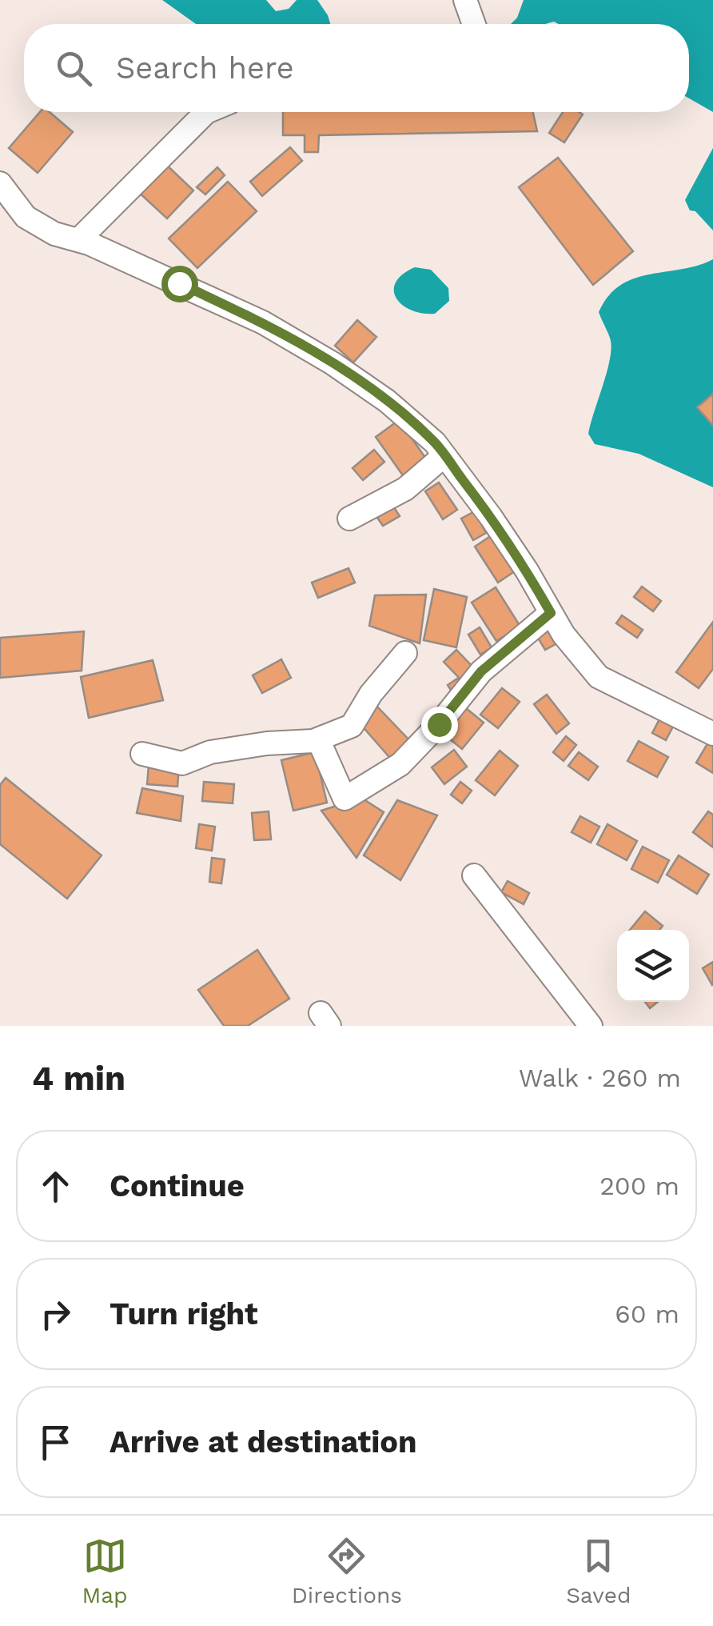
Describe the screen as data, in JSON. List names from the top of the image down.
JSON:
{
  "page": {
    "search": "Search here",
    "heading": ["4 min", "Walk · 260 m"],
    "list": [
      ["Continue", "200 m"],
      ["Turn right", "60 m"],
      "Arrive at destination"
    ],
    "nav": ["Map", "Directions", "Saved"]
  }
}
